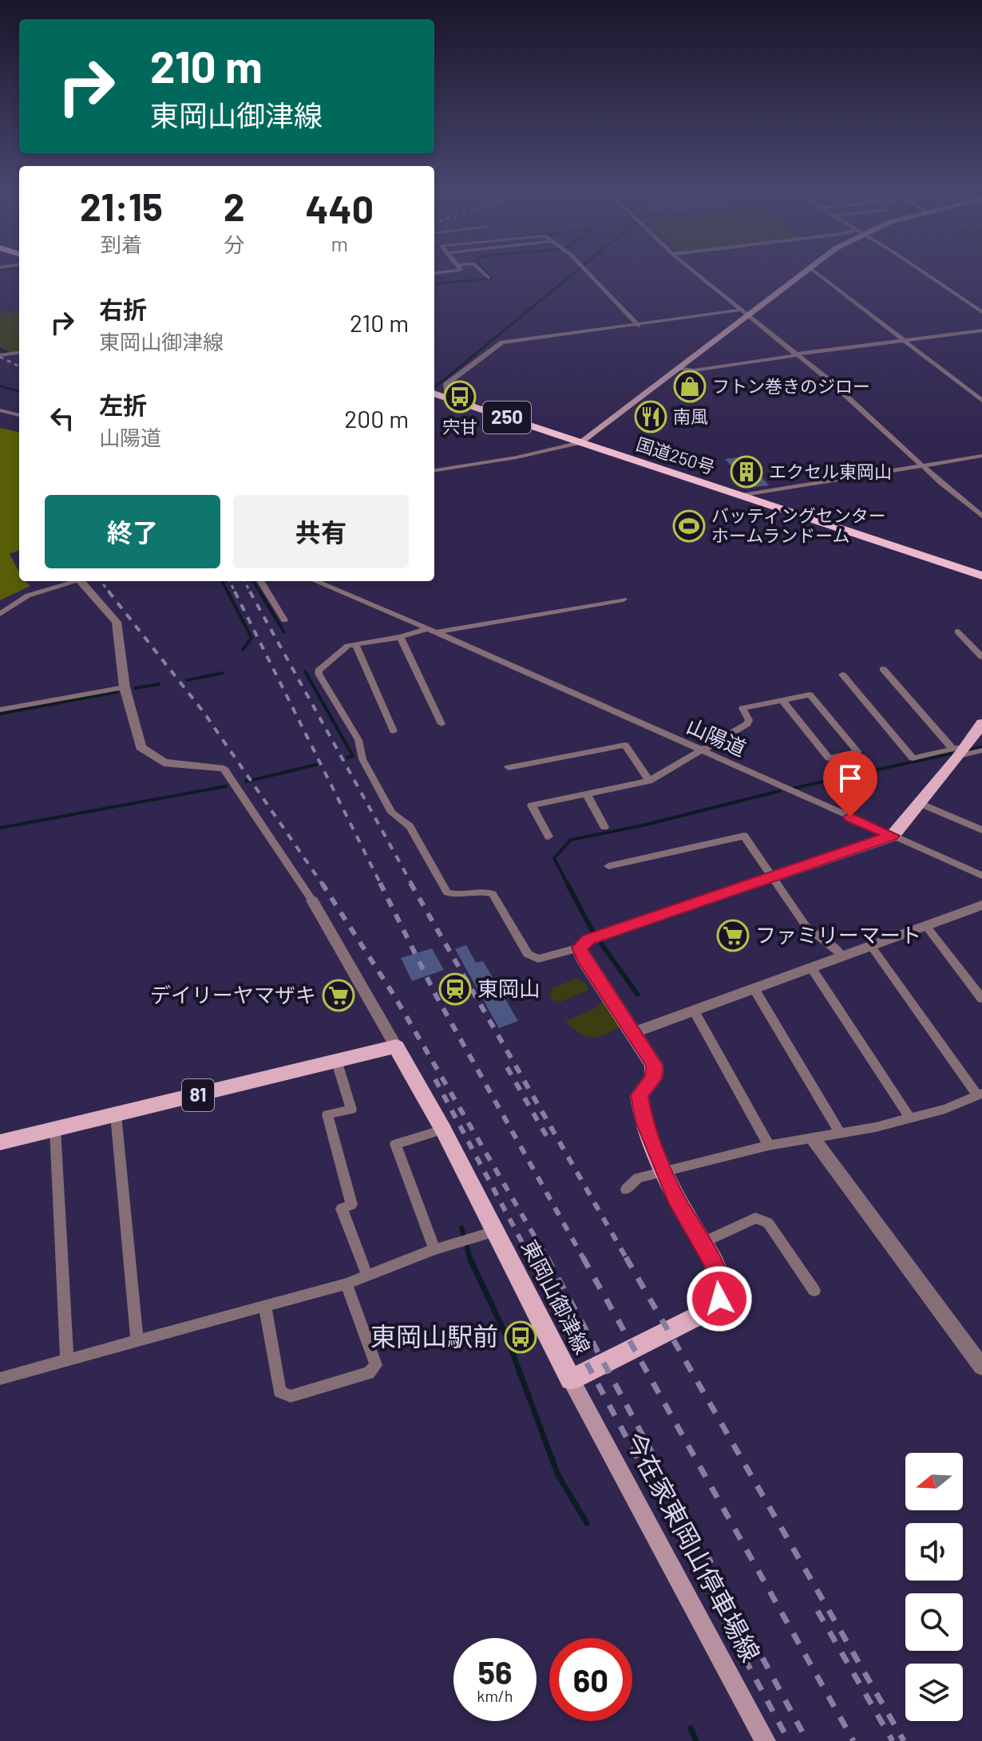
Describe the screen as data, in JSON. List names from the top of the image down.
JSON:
{
  "streets": {
    "highway": ["250", "国道250号"],
    "main road": ["81", "東岡山御津線", "今在家東岡山停車場線"],
    "street": ["山陽道"]
  },
  "crossings": [
    ["81", "東岡山御津線"],
    ["東岡山御津線", "今在家東岡山停車場線"]
  ],
  "places": {
    "shop": ["フトン巻きのジロー"],
    "bus stop": ["宍甘", "東岡山駅前"],
    "restaurant": ["南風"],
    "building": ["エクセル東岡山"],
    "sports": ["バッティングセンター ホームランドーム"],
    "supermarket": ["ファミリーマート", "デイリーヤマザキ"],
    "station": ["東岡山"]
  },
  "north": "left",
  "page": {
    "turn": ["210 m", "東岡山御津線"],
    "eta": [
      "21:15",
      "到着",
      "2",
      "分",
      "440",
      "m"
    ],
    "list": [
      {
        "name": "右折",
        "note": "東岡山御津線",
        "value": "210 m"
      },
      {
        "name": "左折",
        "note": "山陽道",
        "value": "200 m"
      }
    ],
    "buttons": ["終了", "共有"],
    "speed": "56 km/h",
    "limit": "60"
  }
}
